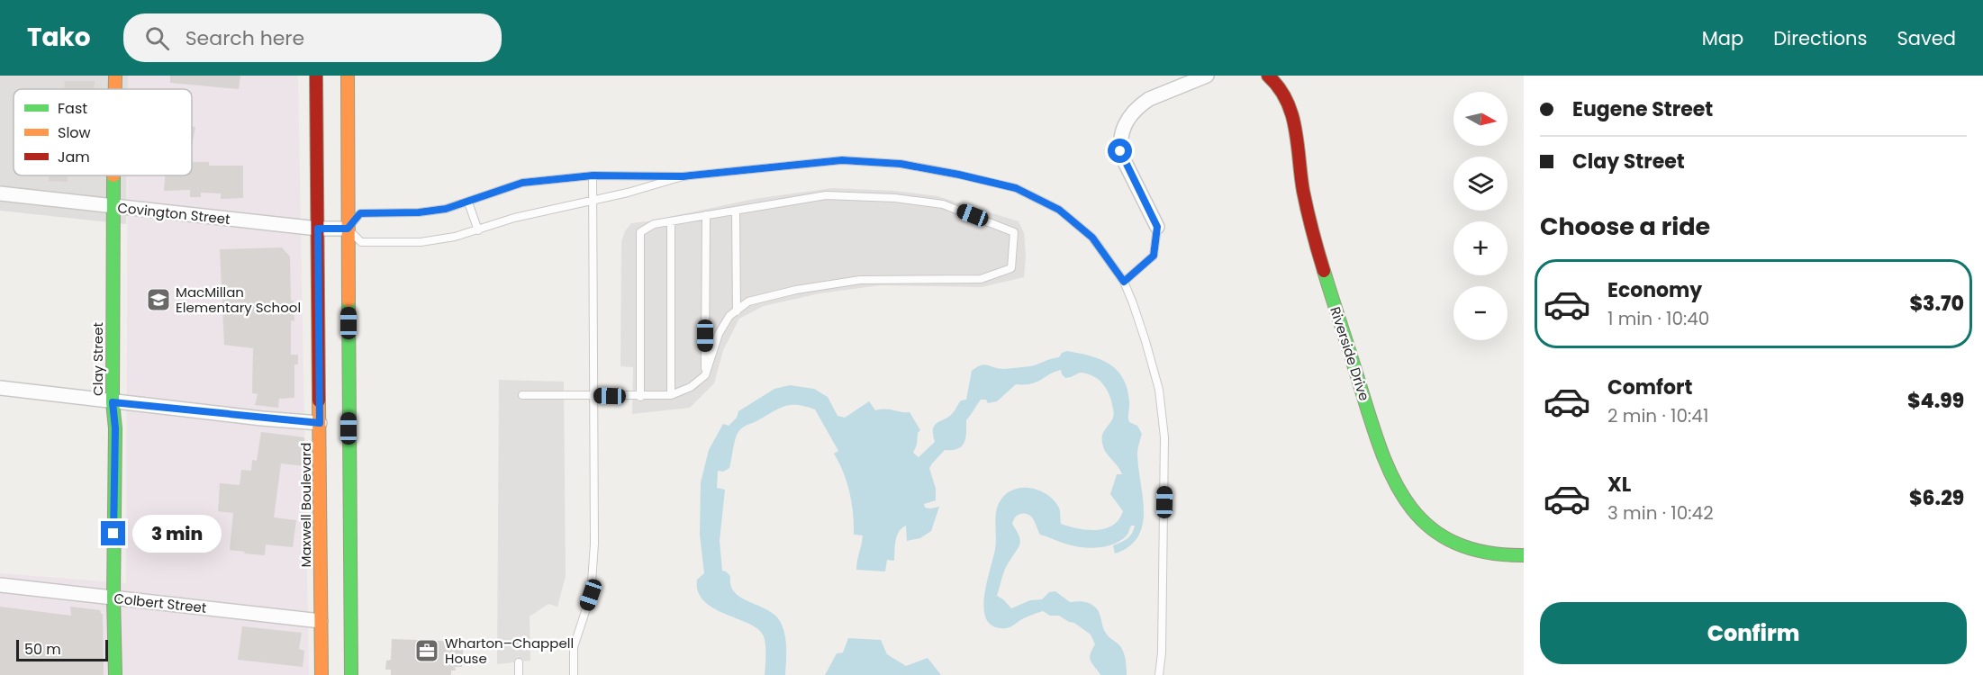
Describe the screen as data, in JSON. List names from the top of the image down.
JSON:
{
  "streets": {
    "main road": ["Riverside Drive", "Clay Street", "Maxwell Boulevard"],
    "street": ["Covington Street", "Colbert Street"]
  },
  "crossings": [
    ["Covington Street", "Clay Street"],
    ["Covington Street", "Maxwell Boulevard"],
    ["Clay Street", "Colbert Street"],
    ["Maxwell Boulevard", "Colbert Street"]
  ],
  "places": {
    "school or university": ["MacMillan Elementary School"],
    "office": ["Wharton–Chappell House"]
  },
  "legend": ["Fast", "Slow", "Jam"],
  "scale_bar": "50 m",
  "north": "right",
  "page": {
    "header": "Tako",
    "search": "Search here",
    "nav": ["Map", "Directions", "Saved"],
    "banner": ["Eugene Street", "Clay Street"],
    "map_buttons": ["+", "−"],
    "heading": "Choose a ride",
    "list": [
      {
        "name": "Economy",
        "note": "1 min · 10:40",
        "value": "$3.70"
      },
      {
        "name": "Comfort",
        "note": "2 min · 10:41",
        "value": "$4.99"
      },
      {
        "name": "XL",
        "note": "3 min · 10:42",
        "value": "$6.29"
      }
    ],
    "bubble": "3 min",
    "buttons": "Confirm",
    "scale": "50 m"
  }
}
